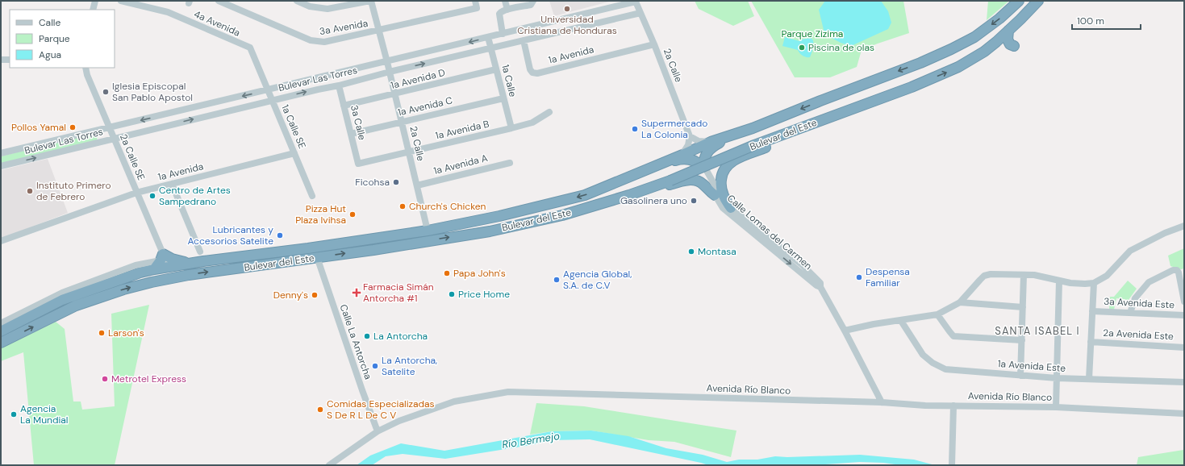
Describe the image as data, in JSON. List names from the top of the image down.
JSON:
{
  "streets": {
    "highway": ["Bulevar del Este"],
    "street": [
      "4a Avenida",
      "3a Avenida",
      "1a Avenida",
      "2a Calle",
      "Bulevar Las Torres",
      "1a Avenida D",
      "1a Calle",
      "1a Avenida C",
      "3a Calle",
      "1a Calle SE",
      "1a Avenida B",
      "2a Calle SE",
      "1a Avenida A",
      "Calle Lomas del Carmen",
      "3a Avenida Este",
      "2a Avenida Este",
      "Calle La Antorcha",
      "1a Avenida Este",
      "Avenida Río Blanco"
    ]
  },
  "crossings": [
    ["4a Avenida", "1a Calle SE"],
    ["3a Avenida", "2a Calle"],
    ["1a Avenida", "2a Calle"],
    ["1a Avenida", "Bulevar Las Torres"],
    ["1a Avenida", "1a Calle SE"],
    ["1a Avenida", "2a Calle SE"],
    ["2a Calle", "Bulevar Las Torres"],
    ["2a Calle", "1a Avenida D"],
    ["2a Calle", "1a Avenida C"],
    ["2a Calle", "1a Avenida B"],
    ["2a Calle", "Bulevar del Este"],
    ["2a Calle", "1a Avenida A"],
    ["Bulevar Las Torres", "1a Calle"],
    ["Bulevar Las Torres", "3a Calle"],
    ["Bulevar Las Torres", "1a Calle SE"],
    ["Bulevar Las Torres", "2a Calle SE"],
    ["1a Avenida D", "1a Calle"],
    ["1a Avenida D", "3a Calle"],
    ["1a Calle", "1a Avenida C"],
    ["1a Calle", "1a Avenida B"],
    ["1a Avenida C", "3a Calle"],
    ["3a Calle", "1a Avenida B"],
    ["Bulevar del Este", "2a Calle SE"],
    ["Bulevar del Este", "Calle La Antorcha"],
    ["Calle Lomas del Carmen", "Avenida Río Blanco"],
    ["Calle La Antorcha", "Avenida Río Blanco"]
  ],
  "districts": ["SANTA ISABEL I"],
  "water": ["Río Bermejo"],
  "parks": ["Parque Zizima"],
  "places": {
    "other": [
      "Universidad Cristiana de Honduras",
      "Piscina de olas",
      "Iglesia Episcopal San Pablo Apostol",
      "Pollos Yamal",
      "Supermercado La Colonia",
      "Ficohsa",
      "Instituto Primero de Febrero",
      "Centro de Artes Sampedrano",
      "Gasolinera uno",
      "Church's Chicken",
      "Pizza Hut Plaza Ivihsa",
      "Lubricantes y Accesorios Satelite",
      "Montasa",
      "Papa John's",
      "Despensa Familiar",
      "Agencia Global, S.A. de C.V",
      "Price Home",
      "Denny's",
      "Larson's",
      "La Antorcha",
      "La Antorcha, Satelite",
      "Metrotel Express",
      "Comidas Especializadas S De R L De C V",
      "Agencia La Mundial"
    ],
    "health": ["Farmacia Simán Antorcha #1"]
  },
  "legend": ["Calle", "Parque", "Agua"],
  "scale_bar": "100 m"
}
